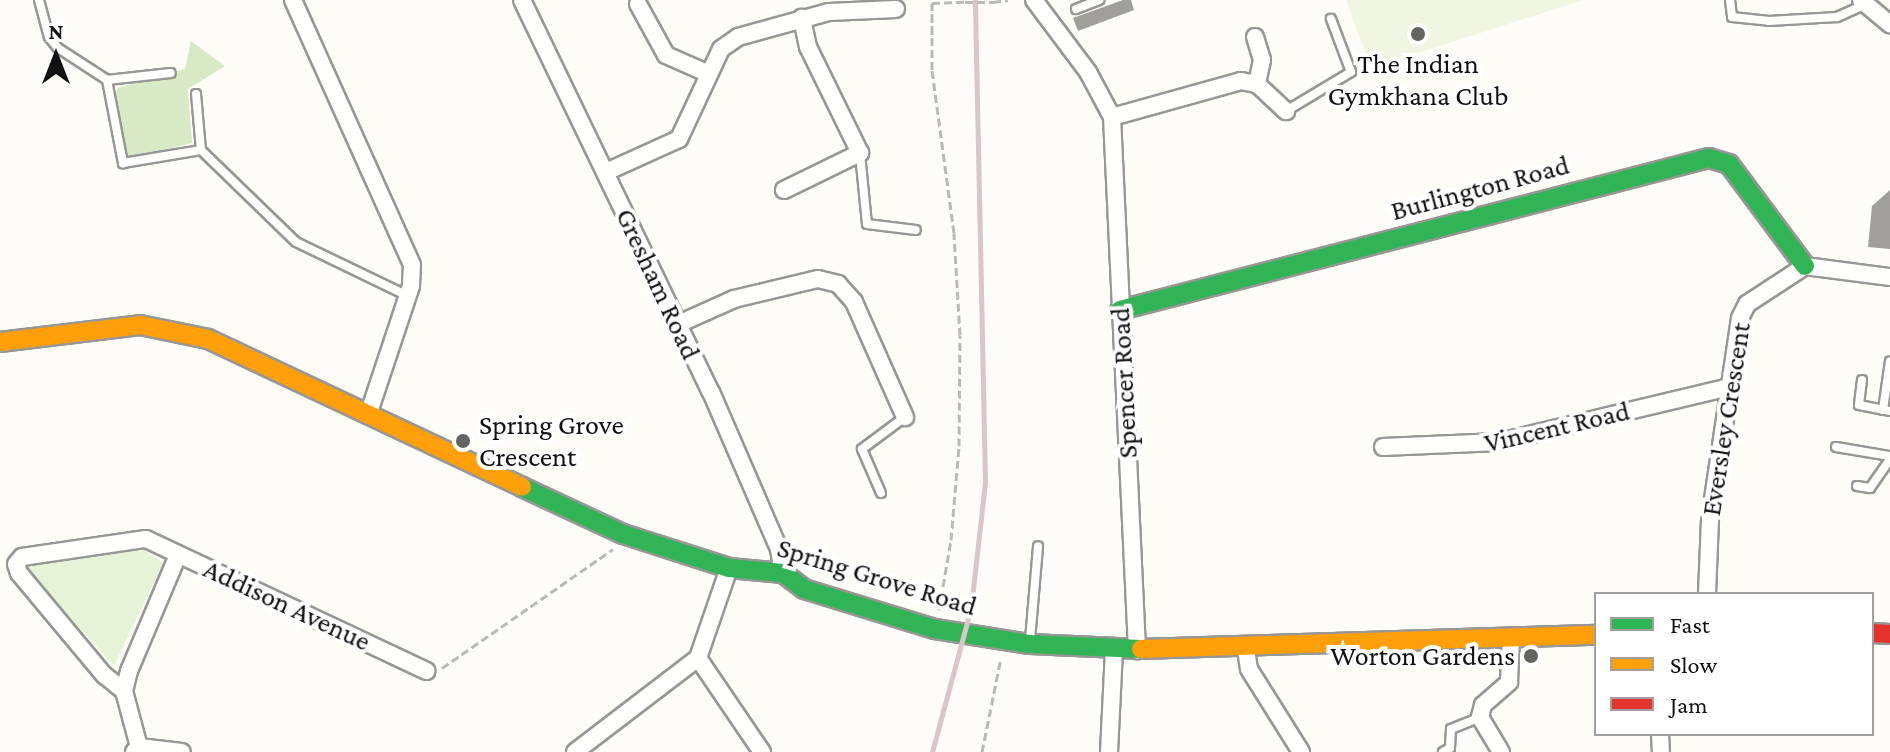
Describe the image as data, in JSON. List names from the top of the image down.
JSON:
{
  "streets": {
    "main road": ["Burlington Road", "Spring Grove Road"],
    "street": [
      "Gresham Road",
      "Spencer Road",
      "Eversley Crescent",
      "Vincent Road",
      "Addison Avenue"
    ]
  },
  "crossings": [
    ["Burlington Road", "Spencer Road"],
    ["Burlington Road", "Eversley Crescent"],
    ["Gresham Road", "Spring Grove Road"],
    ["Spencer Road", "Spring Grove Road"],
    ["Eversley Crescent", "Vincent Road"]
  ],
  "places": ["The Indian Gymkhana Club", "Spring Grove Crescent", "Worton Gardens"],
  "legend": ["Fast", "Slow", "Jam"],
  "north": "top"
}
